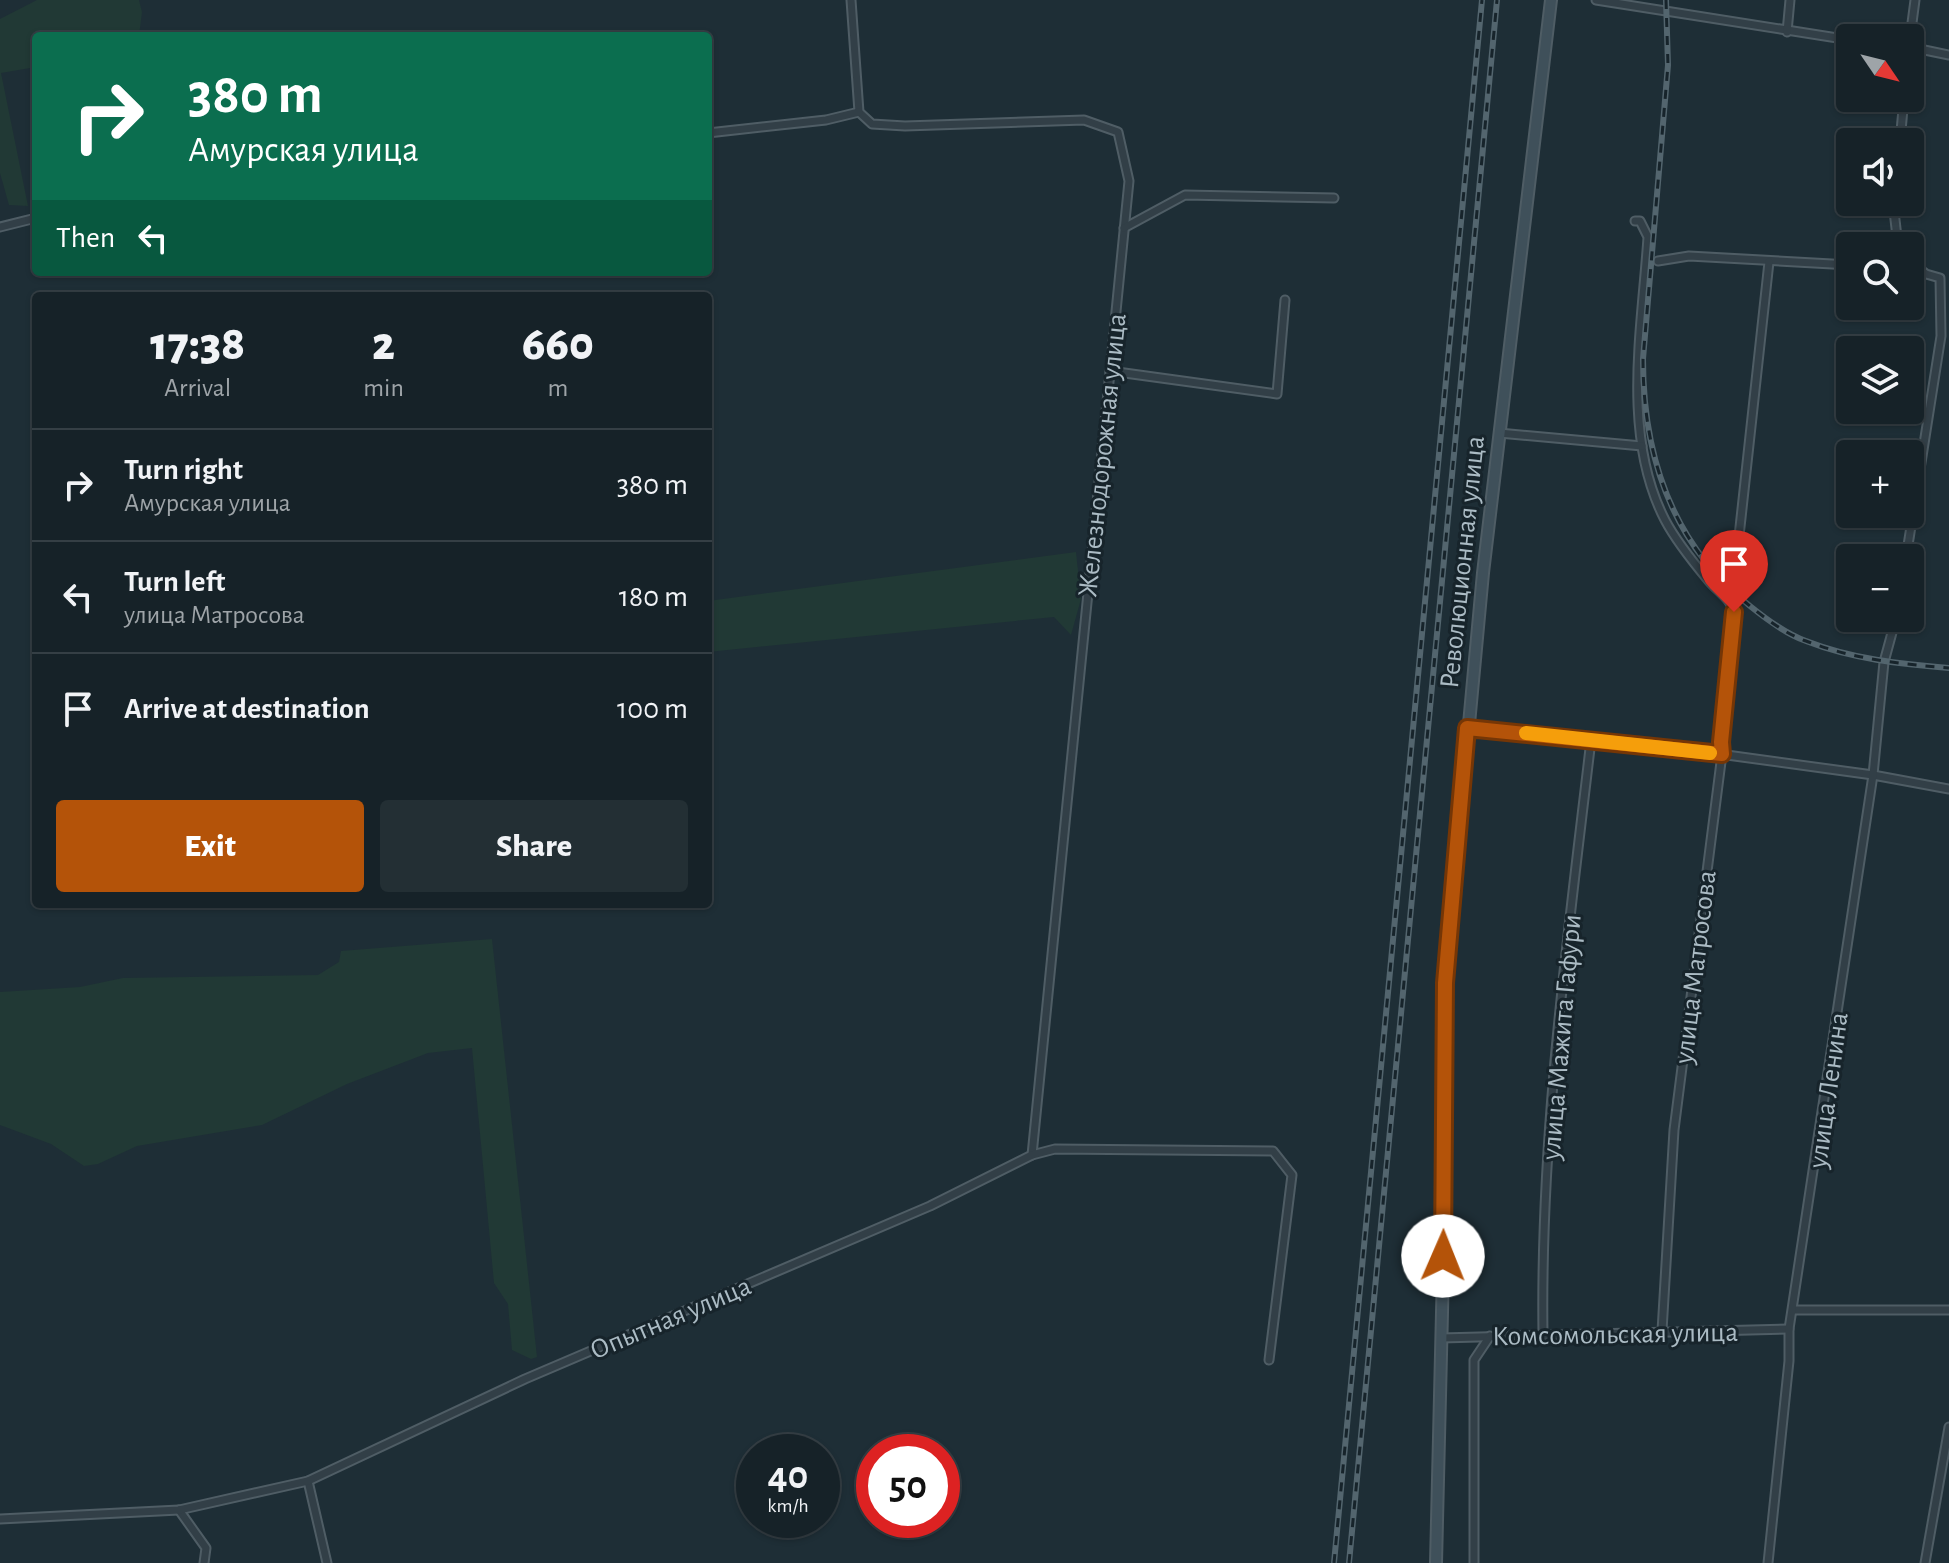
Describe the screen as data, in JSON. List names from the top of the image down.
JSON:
{
  "streets": {
    "main road": ["Революционная улица"],
    "street": [
      "Железнодорожная улица",
      "улица Матросова",
      "улица Мажита Гафури",
      "улица Ленина",
      "Опытная улица",
      "Комсомольская улица"
    ]
  },
  "crossings": [
    ["Железнодорожная улица", "Опытная улица"],
    ["Революционная улица", "Комсомольская улица"],
    ["улица Матросова", "Комсомольская улица"],
    ["улица Мажита Гафури", "Комсомольская улица"],
    ["улица Ленина", "Комсомольская улица"]
  ],
  "north": "bottom right",
  "page": {
    "map_buttons": ["+", "−"],
    "turn": ["380 m", "Амурская улица"],
    "then": "Then",
    "eta": [
      "17:38",
      "Arrival",
      "2",
      "min",
      "660",
      "m"
    ],
    "list": [
      {
        "name": "Turn right",
        "note": "Амурская улица",
        "value": "380 m"
      },
      {
        "name": "Turn left",
        "note": "улица Матросова",
        "value": "180 m"
      },
      {
        "name": "Arrive at destination",
        "value": "100 m"
      }
    ],
    "buttons": ["Exit", "Share"],
    "speed": "40 km/h",
    "limit": "50"
  }
}
